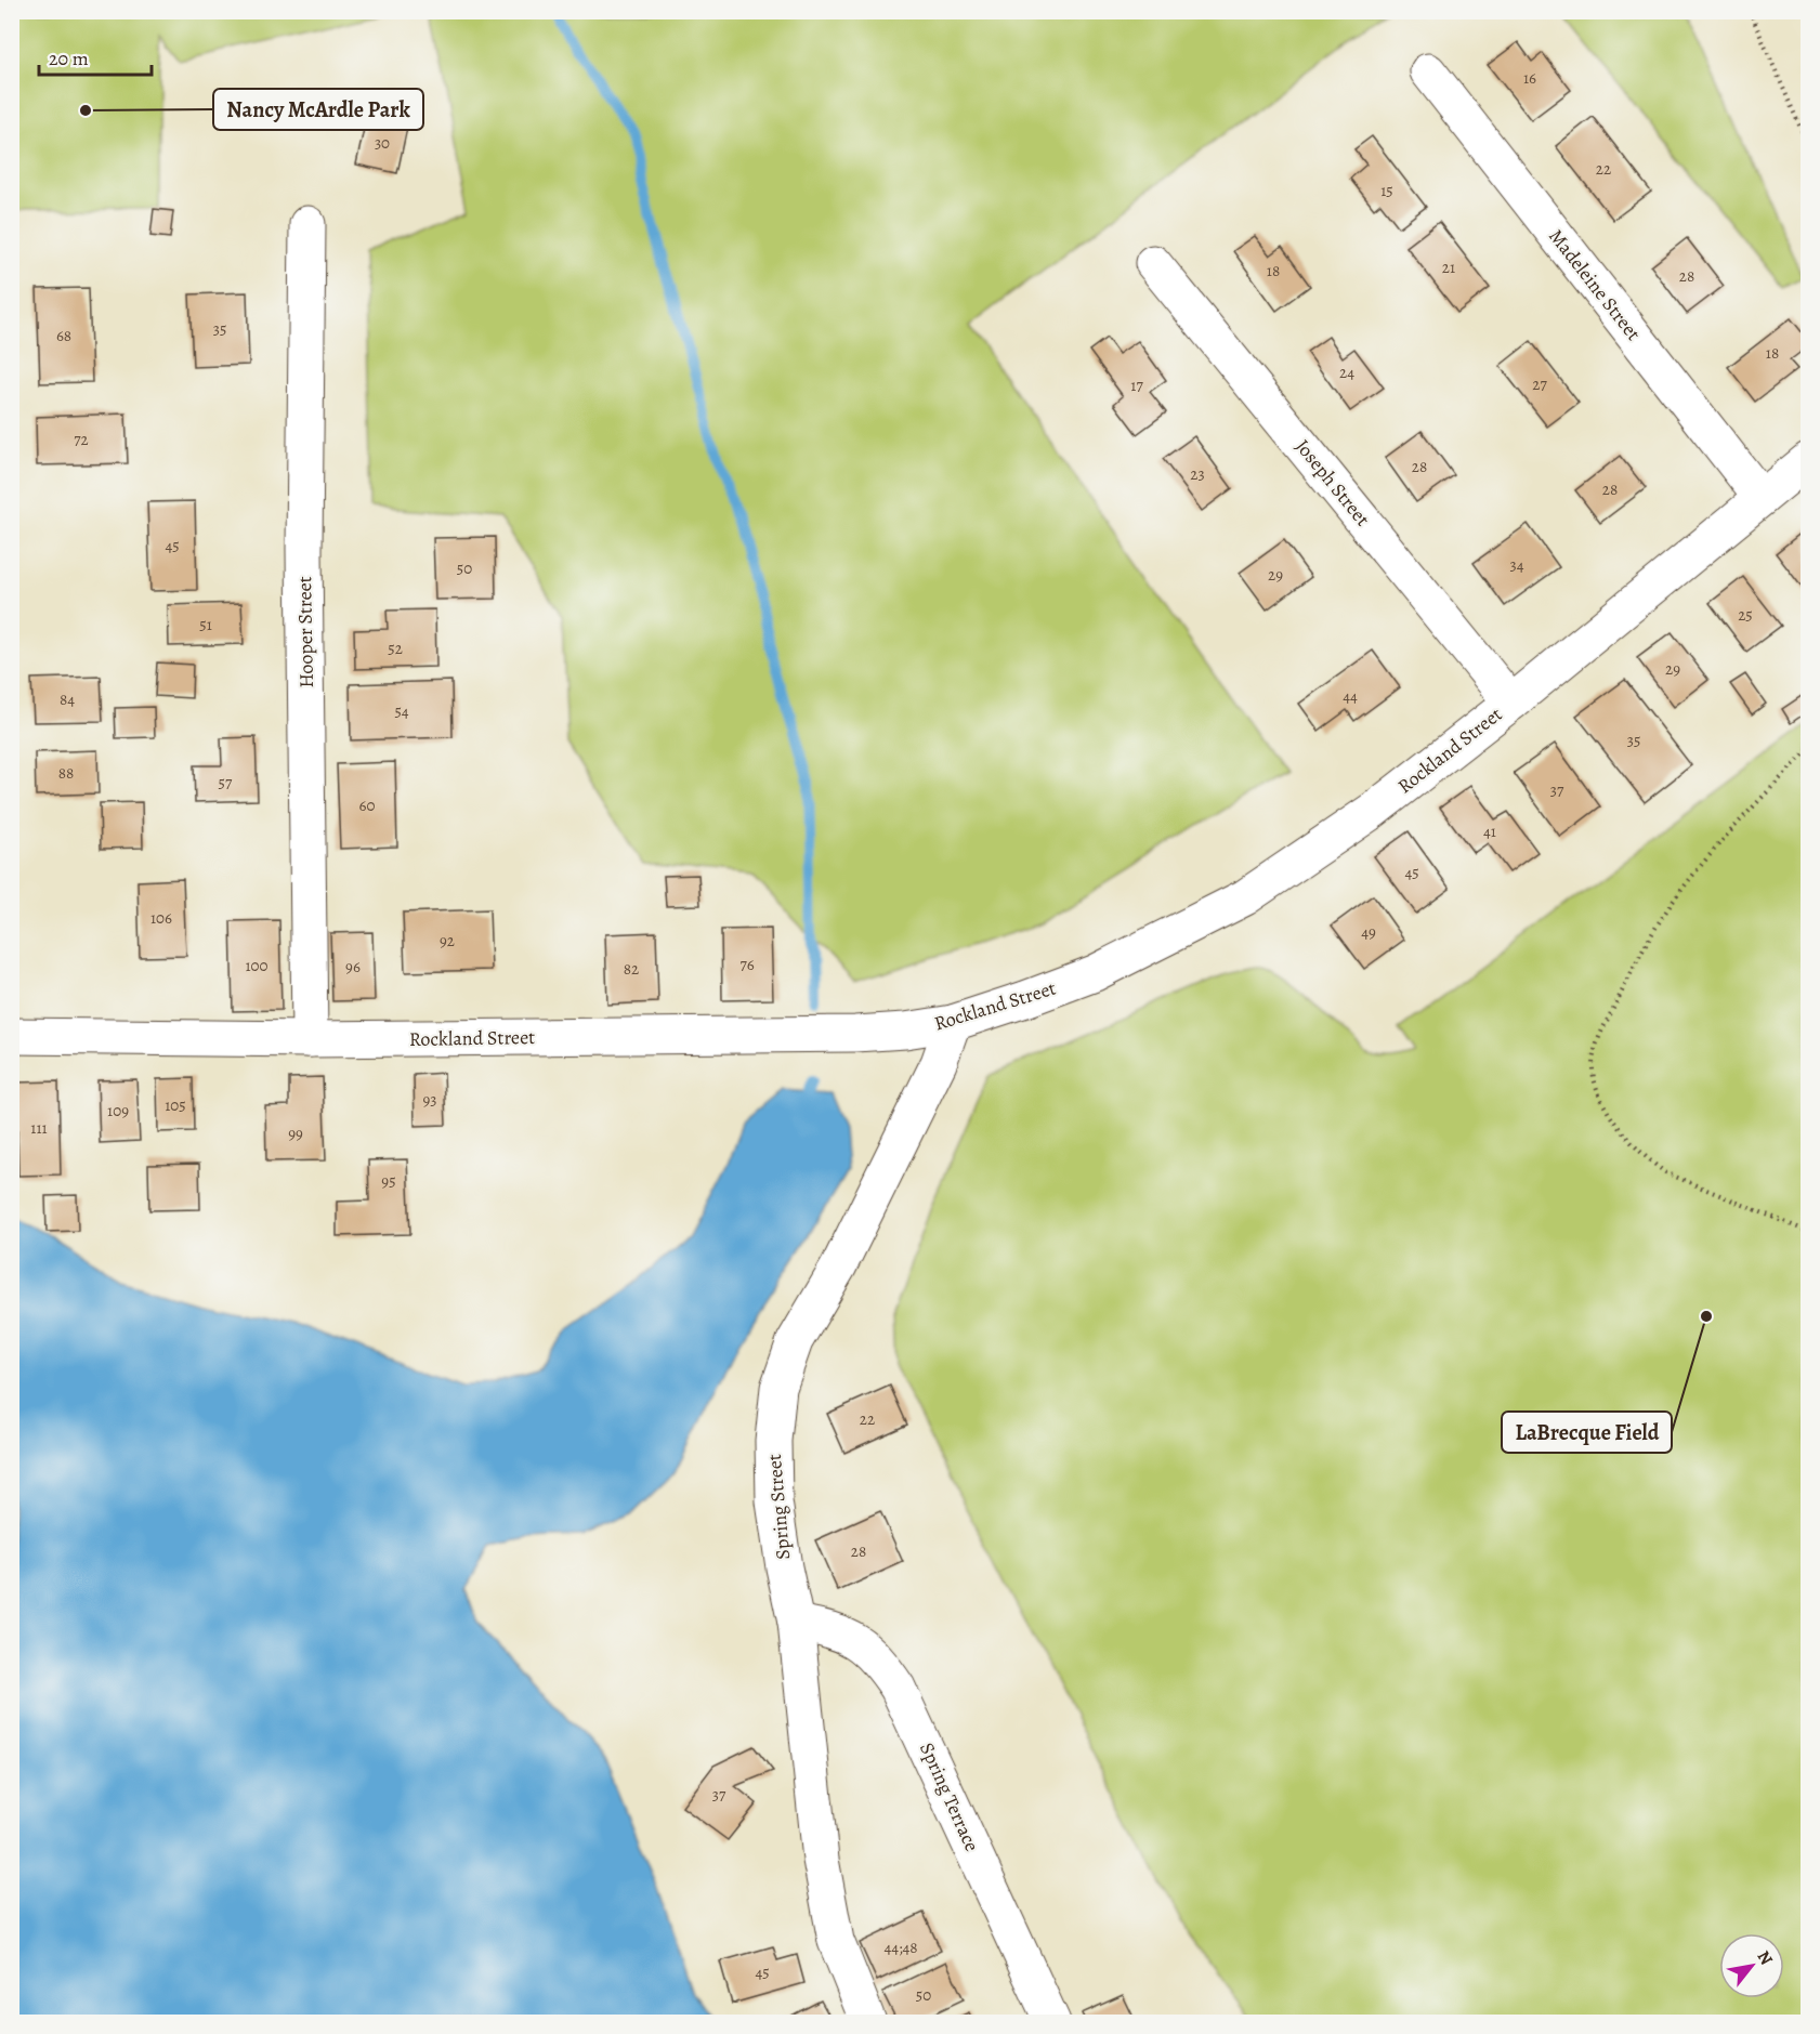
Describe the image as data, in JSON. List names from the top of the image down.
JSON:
{
  "streets": {
    "street": [
      "Madeleine Street",
      "Joseph Street",
      "Hooper Street",
      "Rockland Street",
      "Spring Street",
      "Spring Terrace"
    ]
  },
  "crossings": [
    ["Madeleine Street", "Rockland Street"],
    ["Joseph Street", "Rockland Street"],
    ["Hooper Street", "Rockland Street"],
    ["Rockland Street", "Spring Street"],
    ["Spring Street", "Spring Terrace"]
  ],
  "places": ["Nancy McArdle Park", "LaBrecque Field"],
  "house_numbers": [
    "16",
    "30",
    "22",
    "15",
    "21",
    "18",
    "28",
    "35",
    "68",
    "18",
    "24",
    "27",
    "17",
    "72",
    "28",
    "23",
    "28",
    "45",
    "34",
    "50",
    "29",
    "25",
    "51",
    "52",
    "29",
    "44",
    "84",
    "54",
    "35",
    "88",
    "57",
    "37",
    "60",
    "41",
    "45",
    "106",
    "49",
    "92",
    "76",
    "100",
    "96",
    "82",
    "93",
    "105",
    "109",
    "111",
    "99",
    "95",
    "22",
    "28",
    "37",
    "44;48",
    "45",
    "50"
  ],
  "scale_bar": "20 m",
  "north": "top right"
}
